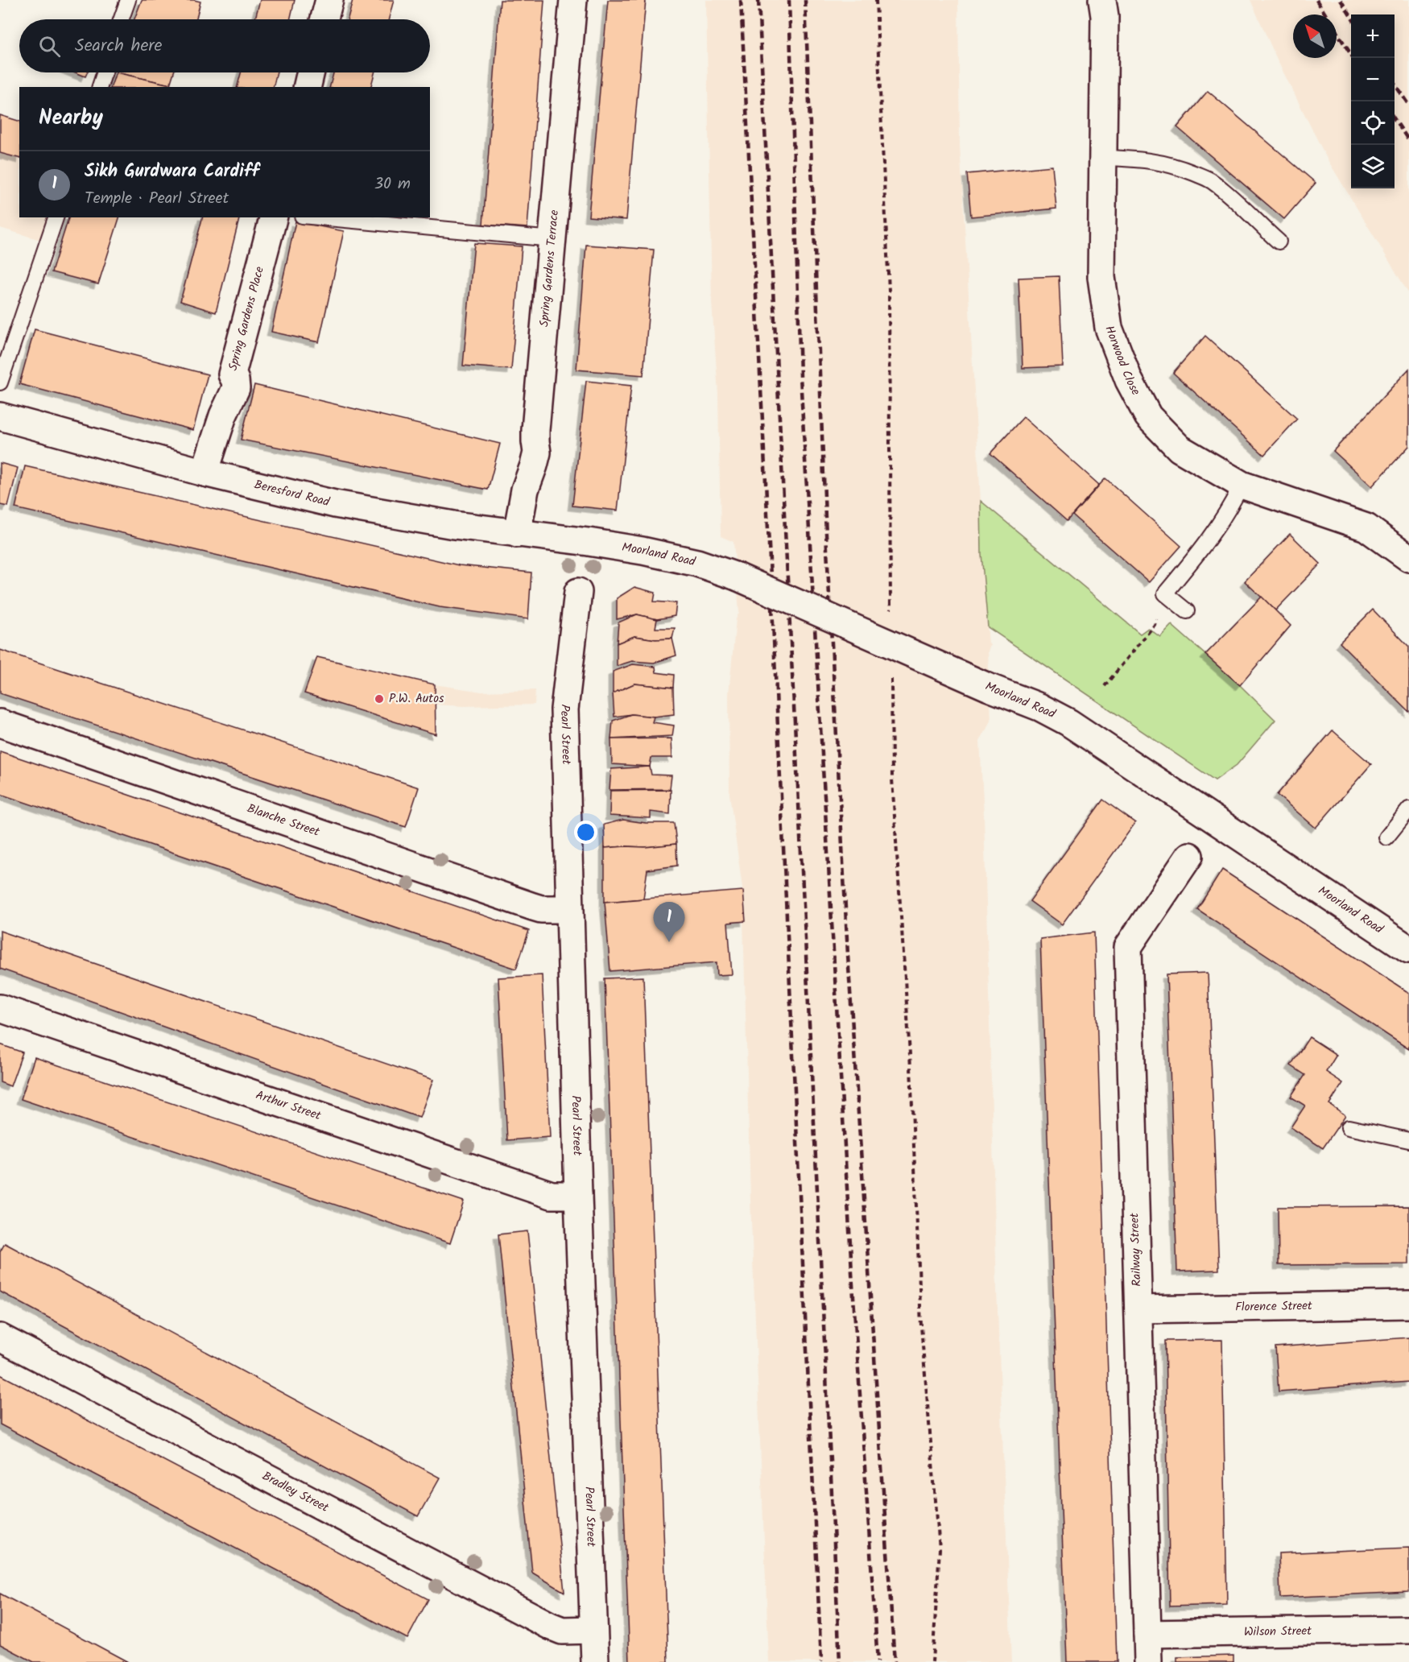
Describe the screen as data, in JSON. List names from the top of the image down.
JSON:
{
  "streets": {
    "street": [
      "Spring Gardens Terrace",
      "Spring Gardens Place",
      "Horwood Close",
      "Beresford Road",
      "Moorland Road",
      "Pearl Street",
      "Blanche Street",
      "Arthur Street",
      "Railway Street",
      "Florence Street",
      "Bradley Street",
      "Wilson Street"
    ]
  },
  "crossings": [
    ["Spring Gardens Terrace", "Beresford Road"],
    ["Spring Gardens Place", "Beresford Road"],
    ["Beresford Road", "Moorland Road"],
    ["Pearl Street", "Blanche Street"],
    ["Pearl Street", "Arthur Street"],
    ["Pearl Street", "Bradley Street"],
    ["Railway Street", "Florence Street"],
    ["Railway Street", "Wilson Street"]
  ],
  "places": ["P.W. Autos"],
  "north": "top left",
  "page": {
    "map_buttons": ["+", "−"],
    "search": "Search here",
    "heading": "Nearby",
    "list": [
      {
        "mark": "1",
        "name": "Sikh Gurdwara Cardiff",
        "note": "Temple · Pearl Street",
        "value": "30 m"
      }
    ],
    "pins": "1"
  }
}
